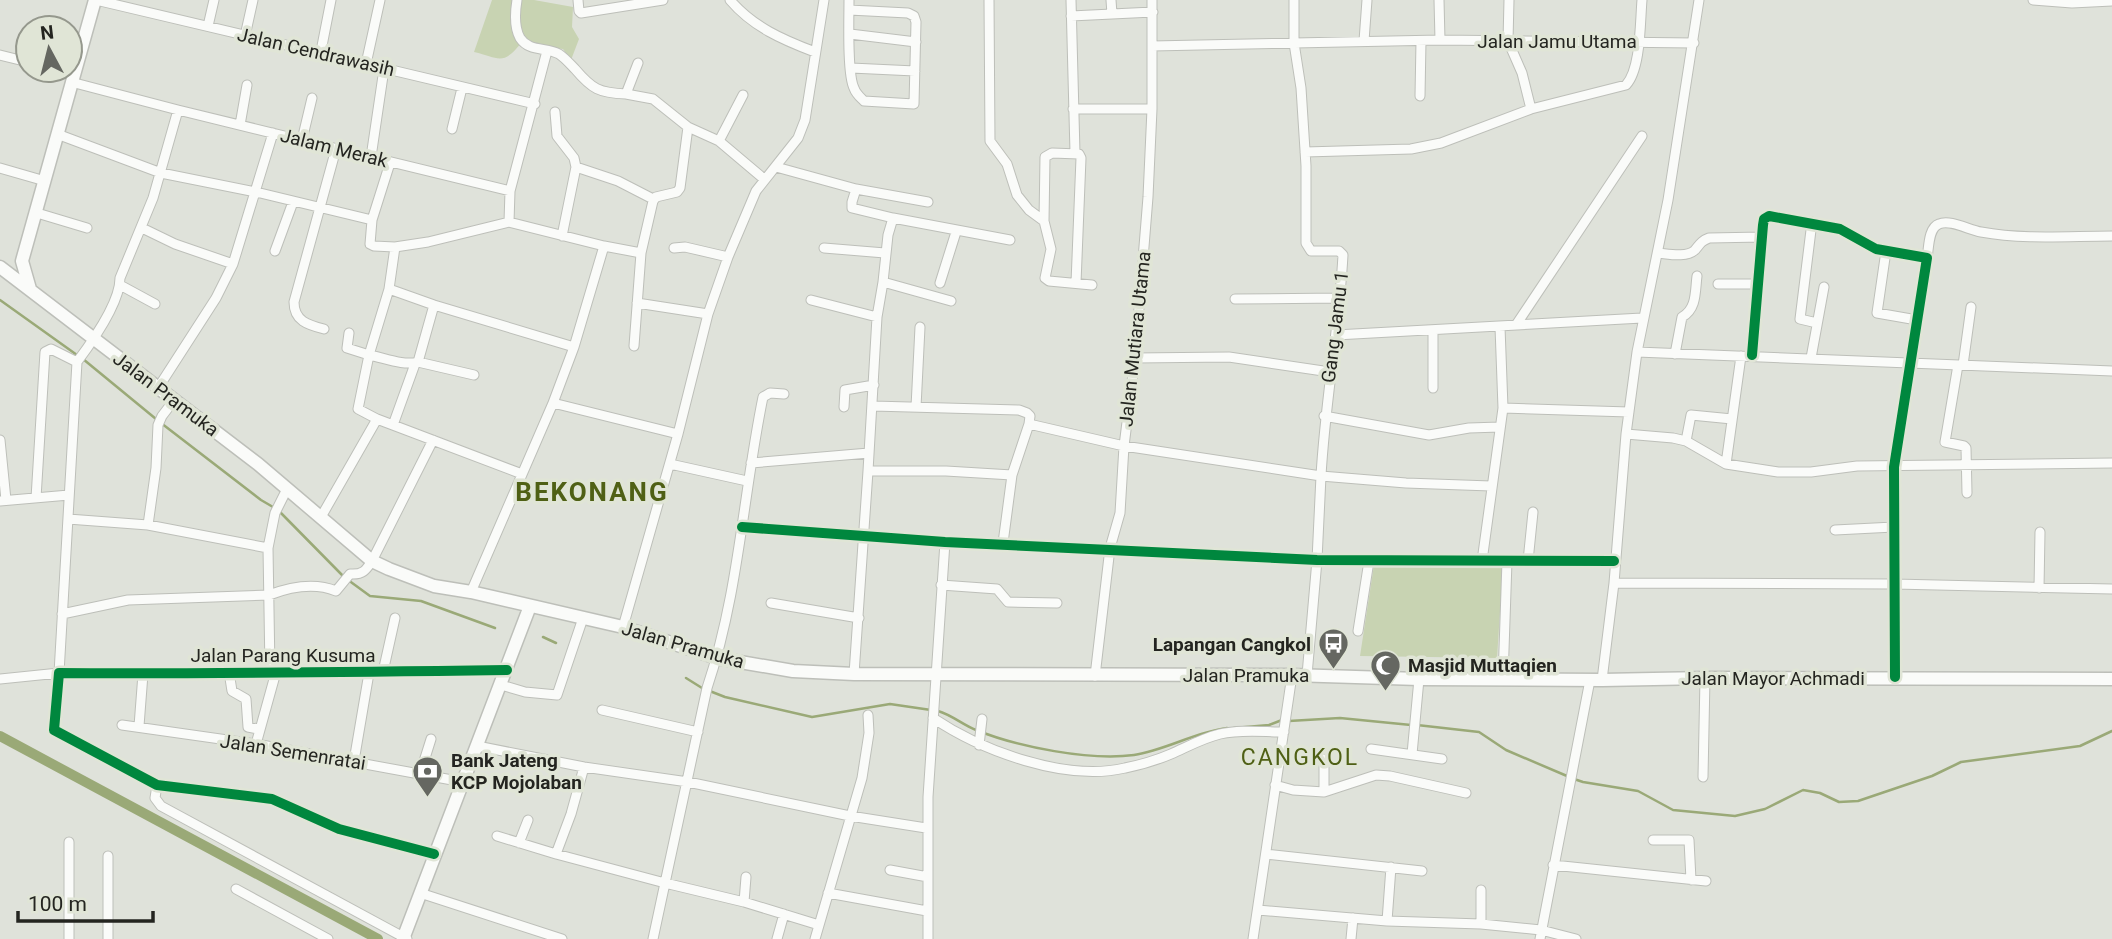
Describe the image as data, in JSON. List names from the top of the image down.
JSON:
{
  "streets": {
    "main road": ["Jalan Pramuka", "Jalan Mayor Achmadi"],
    "street": [
      "Jalan Jamu Utama",
      "Jalan Cendrawasih",
      "Jalam Merak",
      "Gang Jamu 1",
      "Jalan Mutiara Utama",
      "Jalan Parang Kusuma",
      "Jalan Semenratai"
    ]
  },
  "crossings": [
    ["Jalan Jamu Utama", "Gang Jamu 1"],
    ["Jalan Jamu Utama", "Jalan Mutiara Utama"],
    ["Gang Jamu 1", "Jalan Pramuka"],
    ["Jalan Mutiara Utama", "Jalan Pramuka"],
    ["Jalan Pramuka", "Jalan Mayor Achmadi"]
  ],
  "districts": ["BEKONANG", "CANGKOL"],
  "places": {
    "bus stop": ["Lapangan Cangkol"],
    "mosque": ["Masjid Muttaqien"],
    "bank": ["Bank Jateng KCP Mojolaban"]
  },
  "scale_bar": "100 m",
  "north": "top"
}
